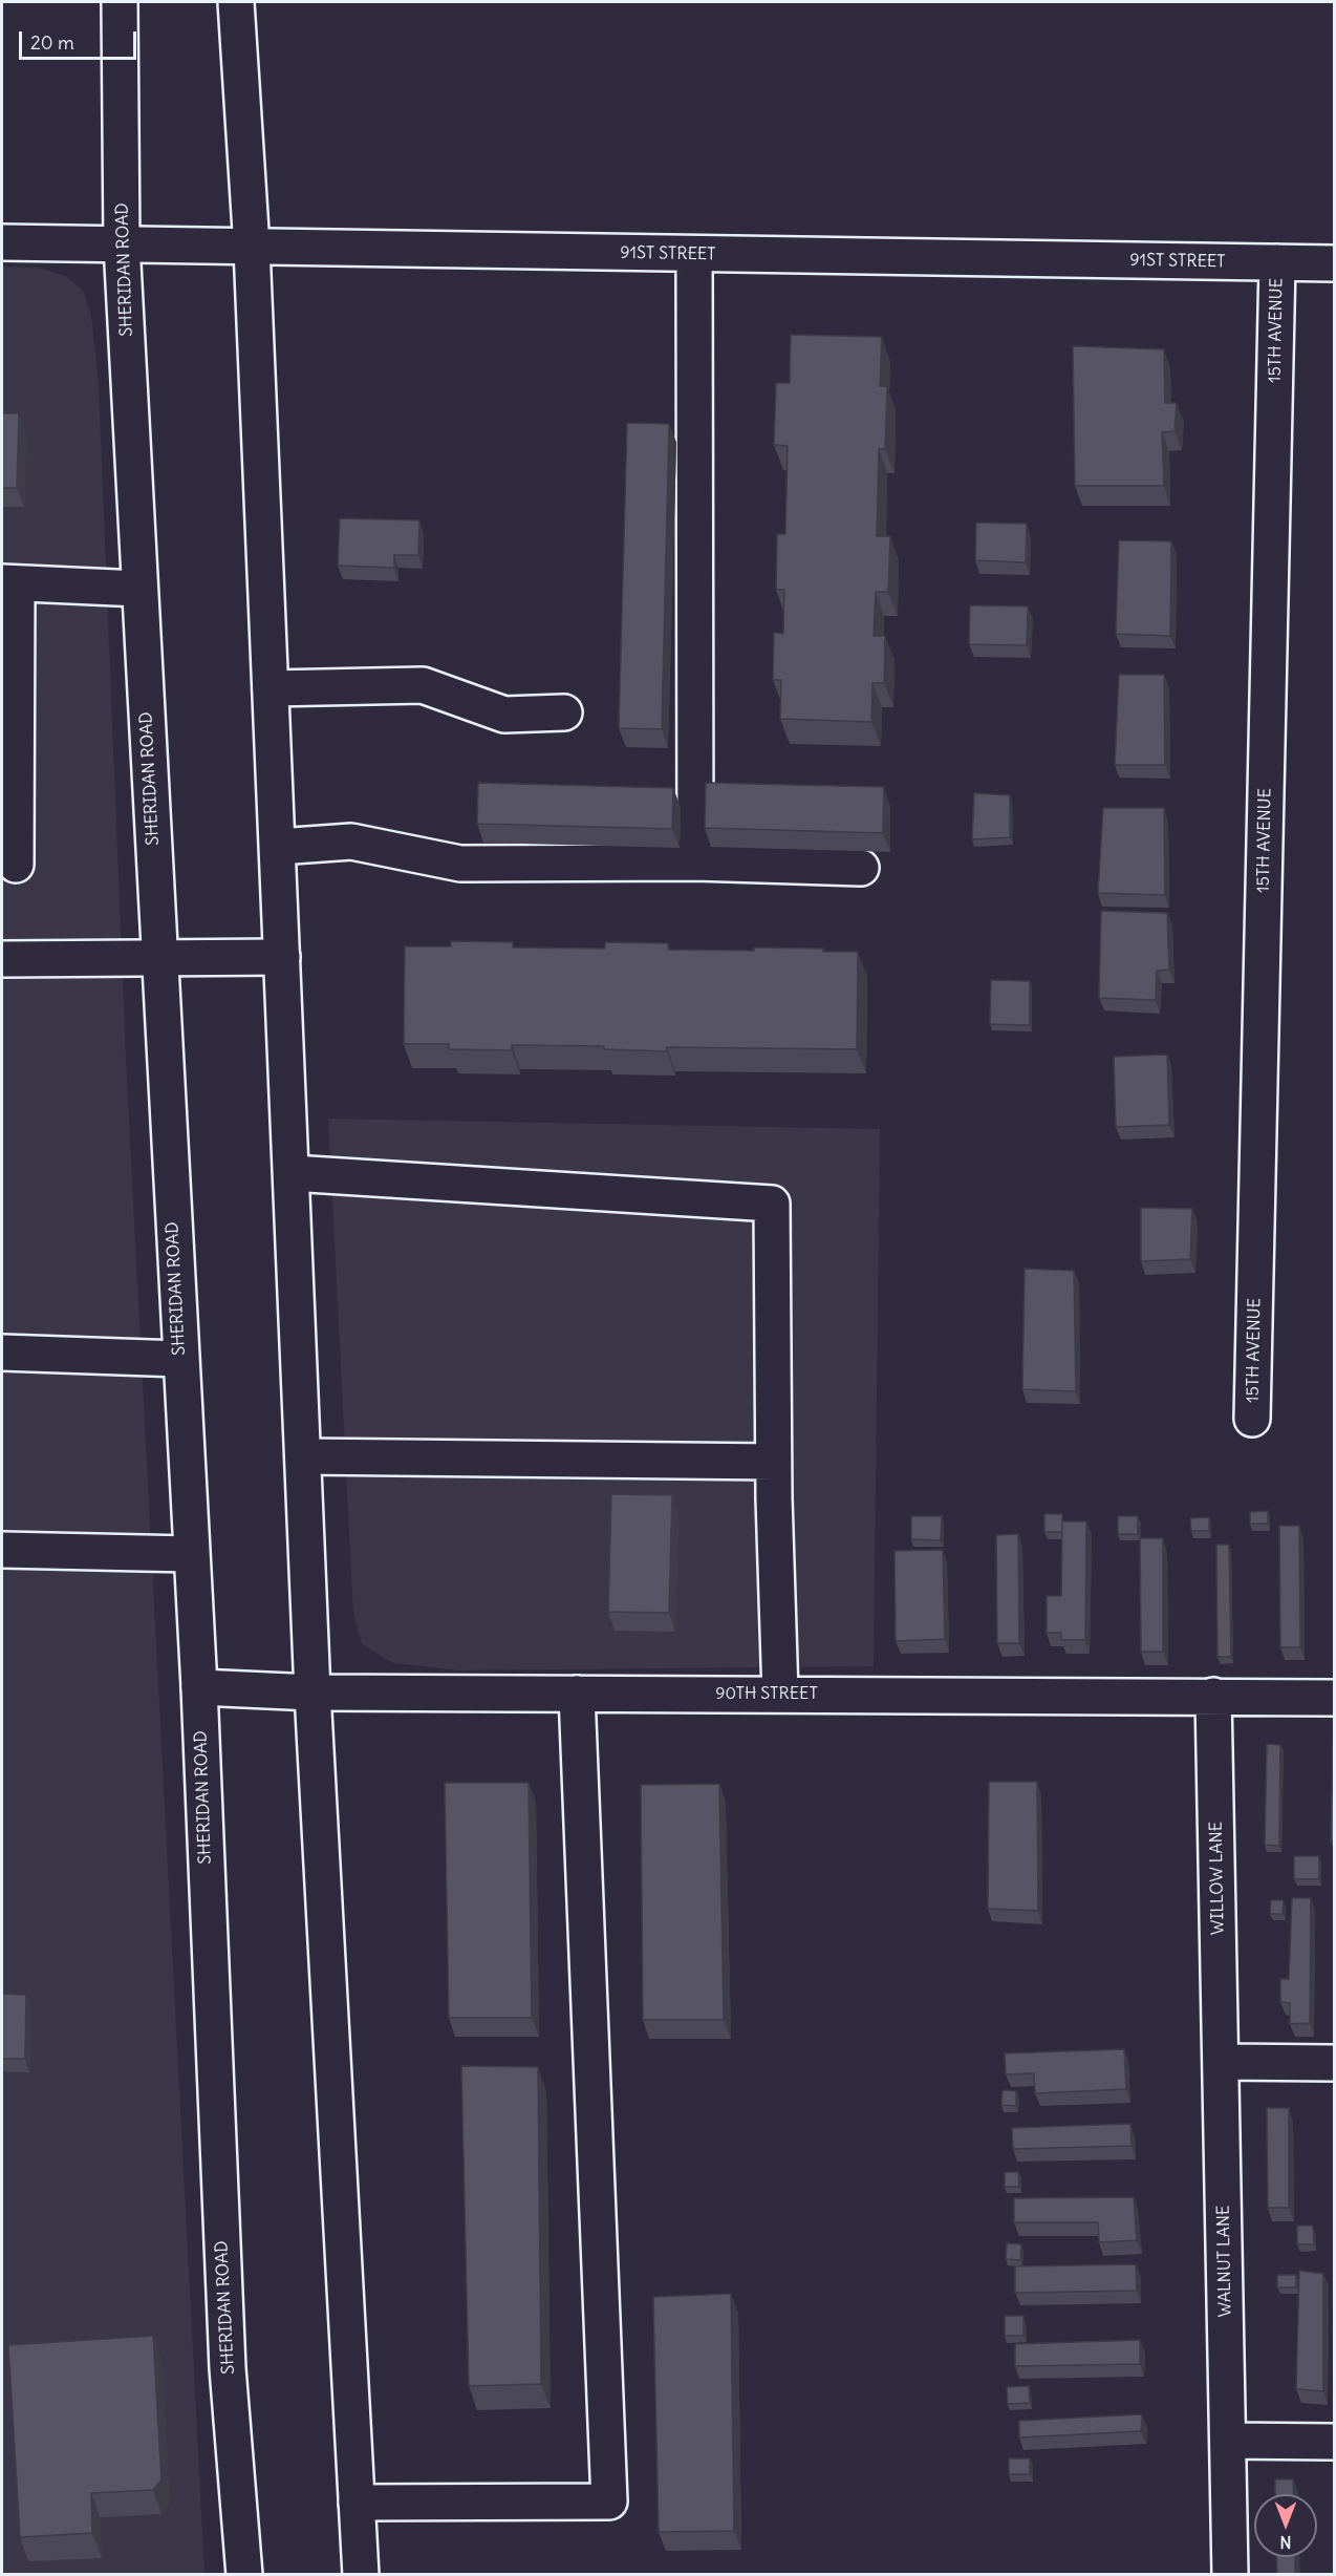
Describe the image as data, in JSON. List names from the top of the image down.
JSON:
{
  "streets": {
    "main road": [
      "91ST STREET",
      "SHERIDAN ROAD",
      "15TH AVENUE",
      "90TH STREET",
      "WILLOW LANE",
      "WALNUT LANE"
    ]
  },
  "crossings": [
    ["91ST STREET", "SHERIDAN ROAD"],
    ["91ST STREET", "15TH AVENUE"],
    ["SHERIDAN ROAD", "90TH STREET"],
    ["90TH STREET", "WILLOW LANE"],
    ["WILLOW LANE", "WALNUT LANE"]
  ],
  "scale_bar": "20 m",
  "north": "bottom"
}
